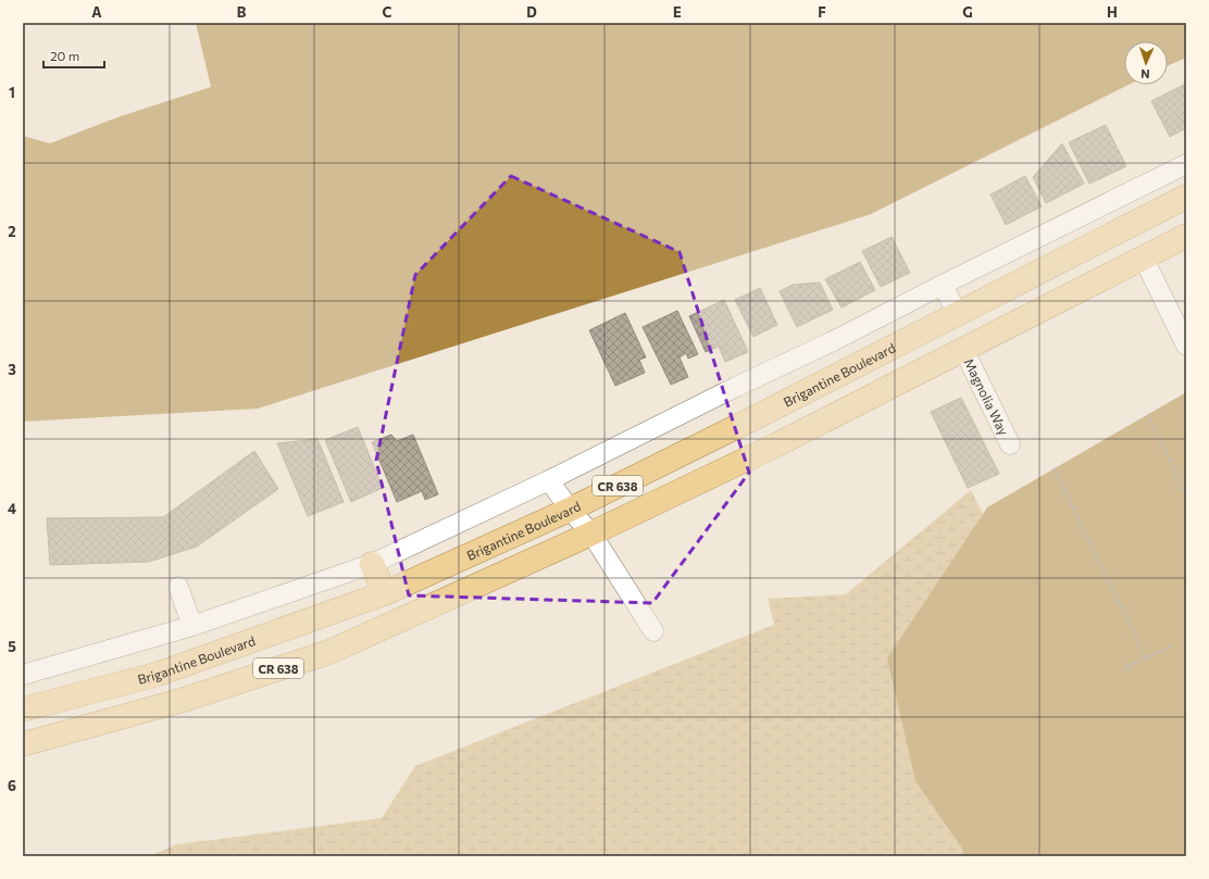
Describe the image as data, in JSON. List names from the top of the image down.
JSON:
{
  "streets": {
    "main road": ["Brigantine Boulevard", "CR 638"],
    "street": ["Magnolia Way"]
  },
  "crossings": [
    ["Magnolia Way", "CR 638"]
  ],
  "scale_bar": "20 m",
  "north": "bottom",
  "grid": {
    "columns": [
      "A",
      "B",
      "C",
      "D",
      "E",
      "F",
      "G",
      "H"
    ],
    "rows": [
      "1",
      "2",
      "3",
      "4",
      "5",
      "6"
    ]
  }
}
